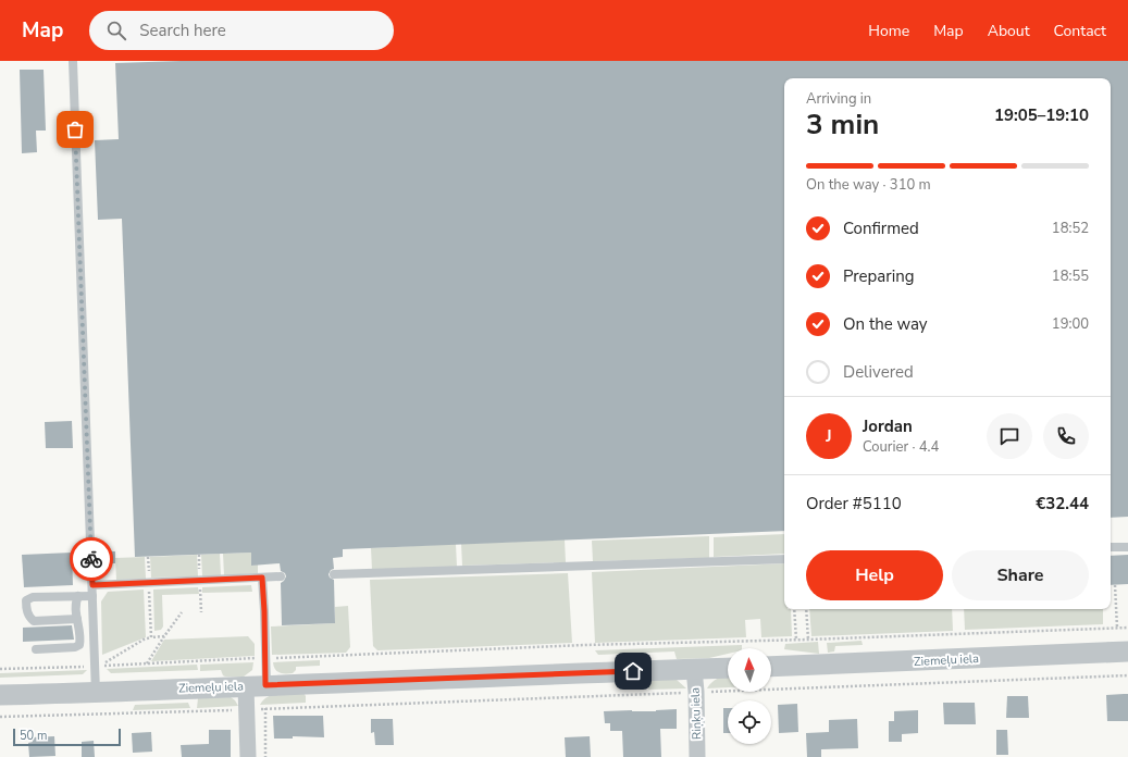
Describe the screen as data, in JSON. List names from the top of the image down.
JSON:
{
  "streets": {
    "street": ["Ziemeļu iela", "Riņķu iela"]
  },
  "crossings": [
    ["Ziemeļu iela", "Riņķu iela"]
  ],
  "scale_bar": "50 m",
  "north": "top",
  "page": {
    "header": "Map",
    "search": "Search here",
    "nav": [
      "Home",
      "Map",
      "About",
      "Contact"
    ],
    "heading": ["3 min", "Arriving in", "19:05–19:10"],
    "panel": [
      "Jordan",
      "Courier · 4.4",
      "Order #5110",
      "€32.44"
    ],
    "bar": "On the way · 310 m",
    "list": [
      ["Confirmed", "18:52"],
      ["Preparing", "18:55"],
      ["On the way", "19:00"],
      "Delivered"
    ],
    "round": "J",
    "buttons": ["Help", "Share"],
    "scale": "50 m"
  }
}
